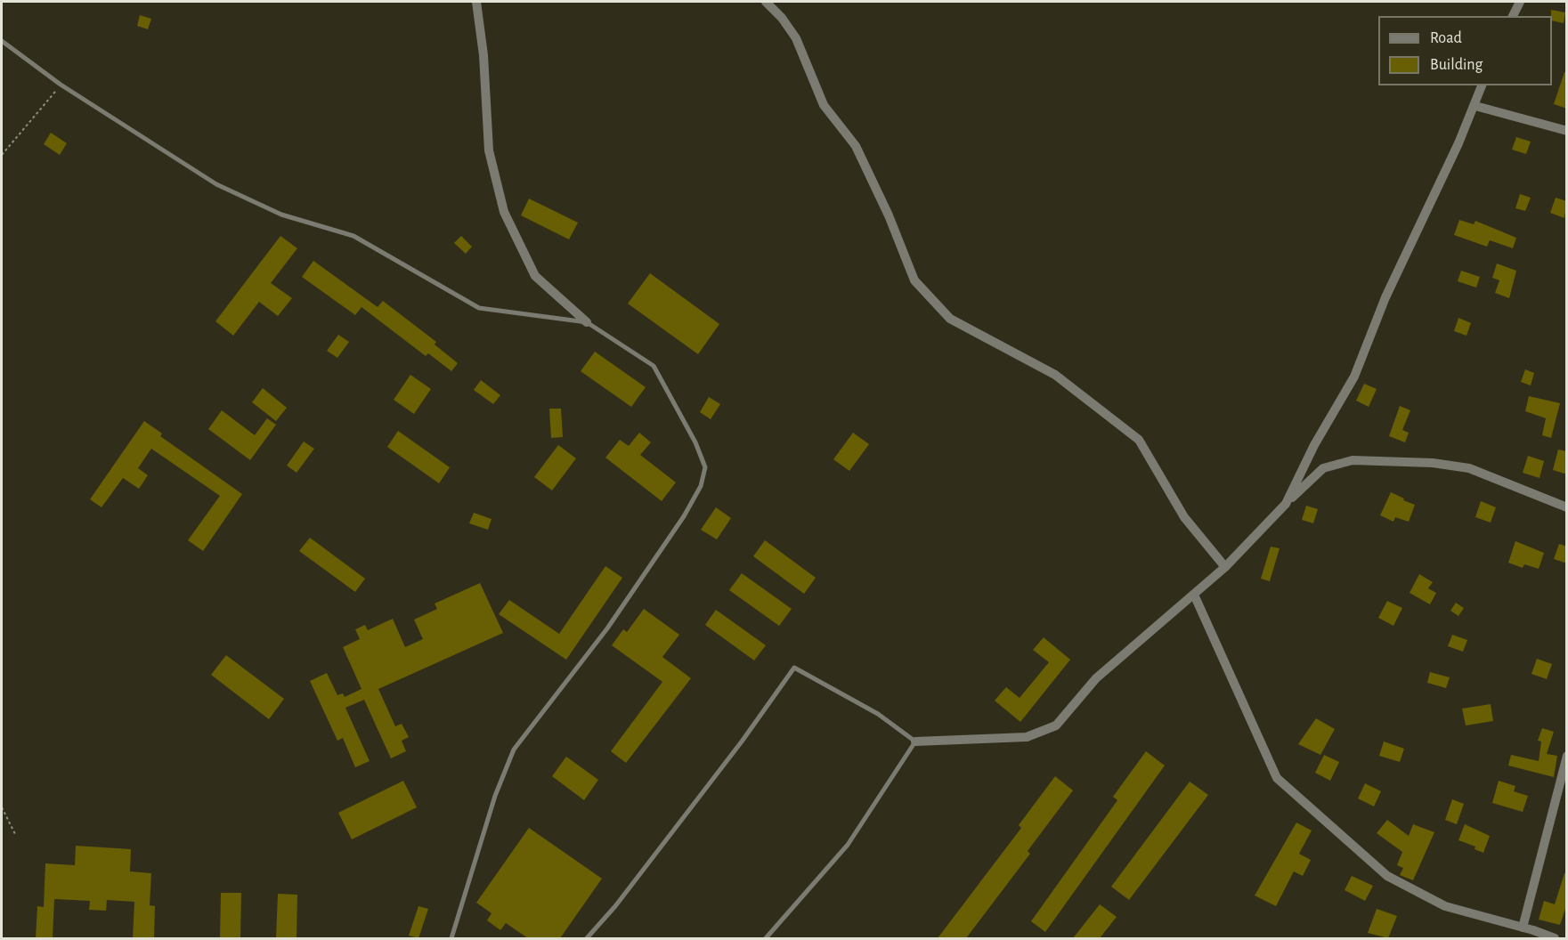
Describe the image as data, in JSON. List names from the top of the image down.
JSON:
{
  "legend": ["Road", "Building"]
}
